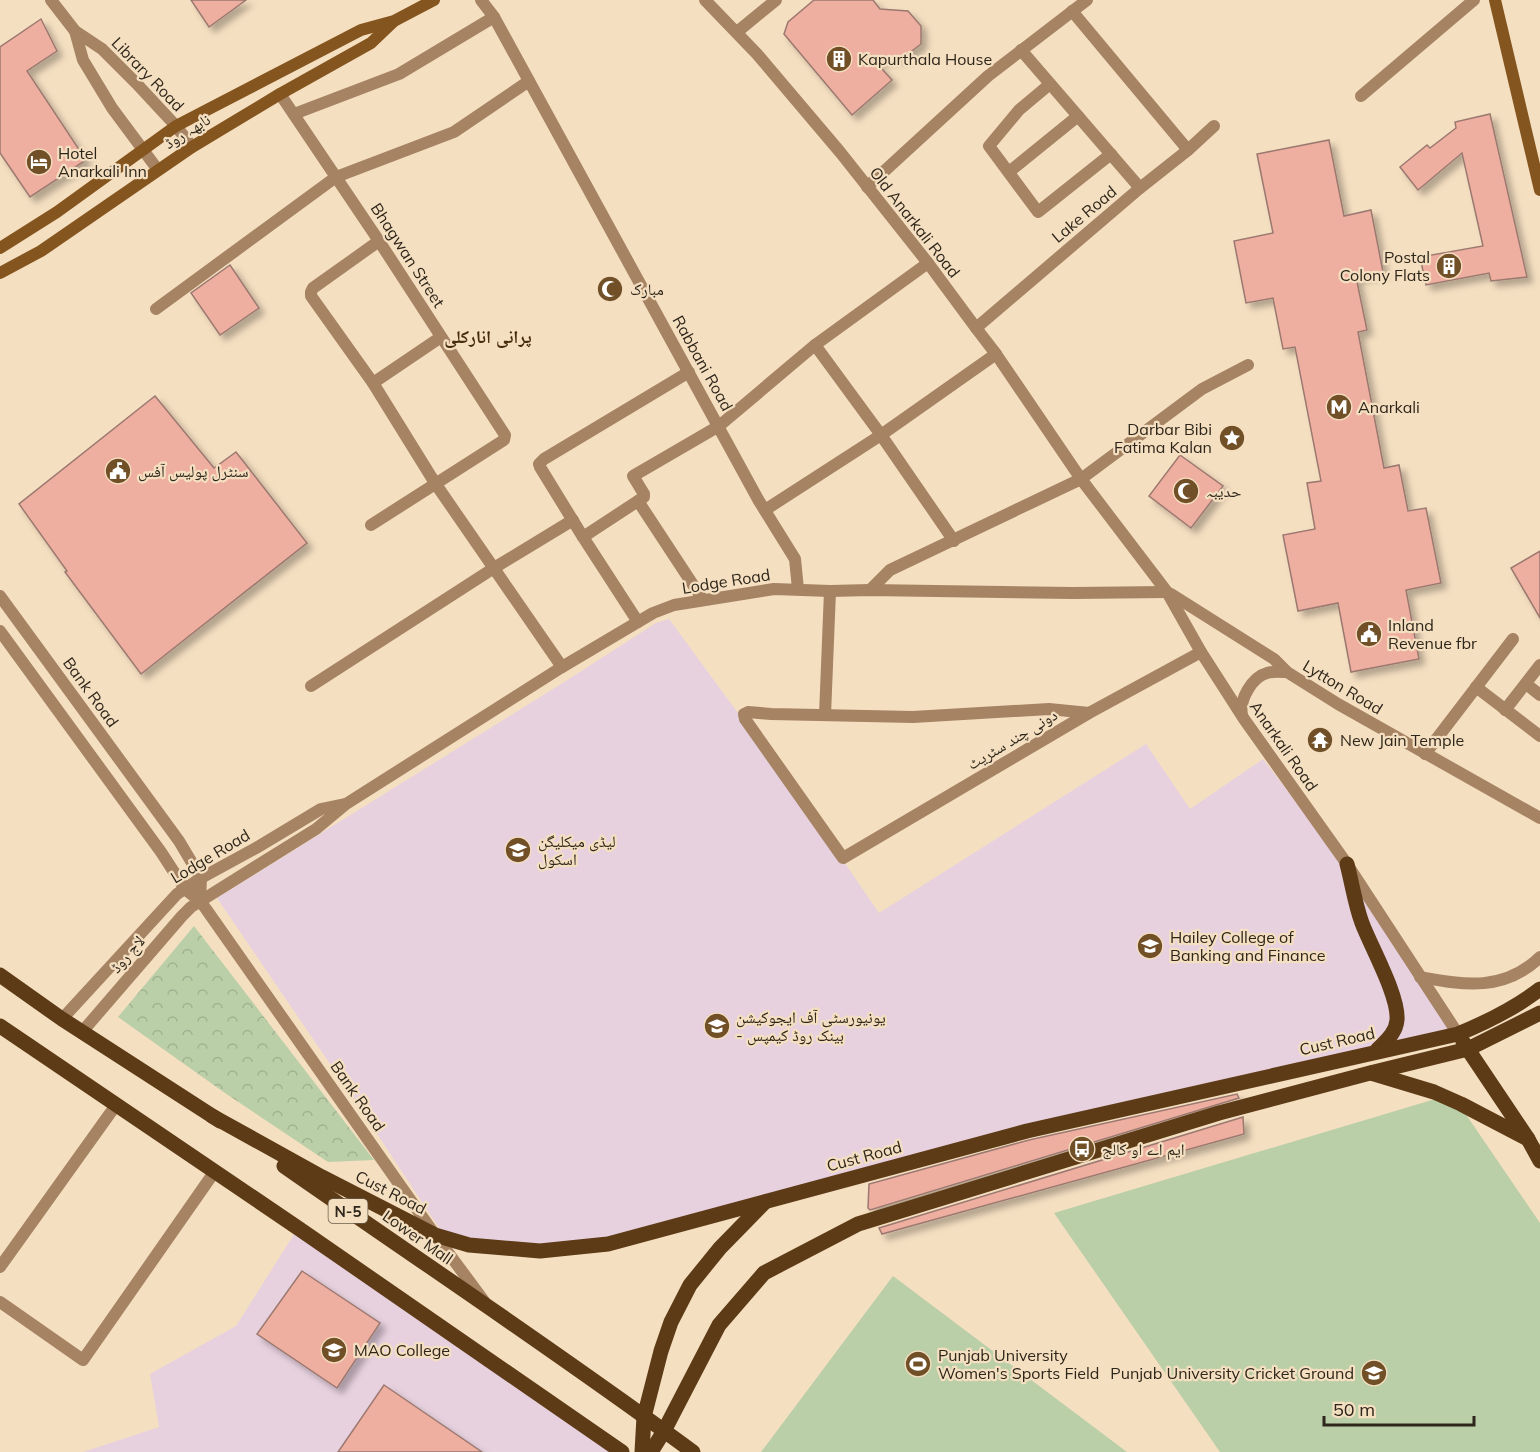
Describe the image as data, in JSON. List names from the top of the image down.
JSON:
{
  "streets": {
    "main road": [
      "نابھہ روڈ",
      "Cust Road",
      "N-5",
      "Lower Mall"
    ],
    "street": [
      "Library Road",
      "Lake Road",
      "Old Anarkali Road",
      "Bhagwan Street",
      "Rabbani Road",
      "Lodge Road",
      "Lytton Road",
      "Bank Road",
      "دونی چند سٹریٹ",
      "Anarkali Road",
      "لاج روڈ"
    ]
  },
  "crossings": [
    ["Library Road", "نابھہ روڈ"],
    ["نابھہ روڈ", "Bhagwan Street"],
    ["Lake Road", "Old Anarkali Road"],
    ["Old Anarkali Road", "Anarkali Road"],
    ["Rabbani Road", "Lodge Road"],
    ["Lodge Road", "Lytton Road"],
    ["Lodge Road", "Bank Road"],
    ["Lodge Road", "Anarkali Road"],
    ["Lodge Road", "لاج روڈ"],
    ["Lodge Road", "Lower Mall"],
    ["Lytton Road", "Anarkali Road"],
    ["Bank Road", "لاج روڈ"],
    ["Bank Road", "Cust Road"],
    ["Bank Road", "Lower Mall"],
    ["دونی چند سٹریٹ", "Anarkali Road"],
    ["Anarkali Road", "Cust Road"],
    ["لاج روڈ", "Lower Mall"],
    ["Cust Road", "Lower Mall"]
  ],
  "districts": ["پرانی انارکلی"],
  "places": {
    "building": ["Kapurthala House", "Postal Colony Flats"],
    "hotel": ["Hotel Anarkali Inn"],
    "mosque": ["مبارک", "حدیبہ"],
    "metro station": ["Anarkali"],
    "place": ["Darbar Bibi Fatima Kalan"],
    "public building": ["سنٹرل پولیس آفس", "Inland Revenue fbr"],
    "temple": ["New Jain Temple"],
    "school or university": [
      "لیڈی میکلیگن اسکول",
      "Hailey College of Banking and Finance",
      "یونیورسٹی آف ایجوکیشن - بینک روڈ کیمپس",
      "MAO College",
      "Punjab University Cricket Ground"
    ],
    "bus stop": ["ایم اے او کالج"],
    "sports": ["Punjab University Women's Sports Field"]
  },
  "scale_bar": "50 m"
}
